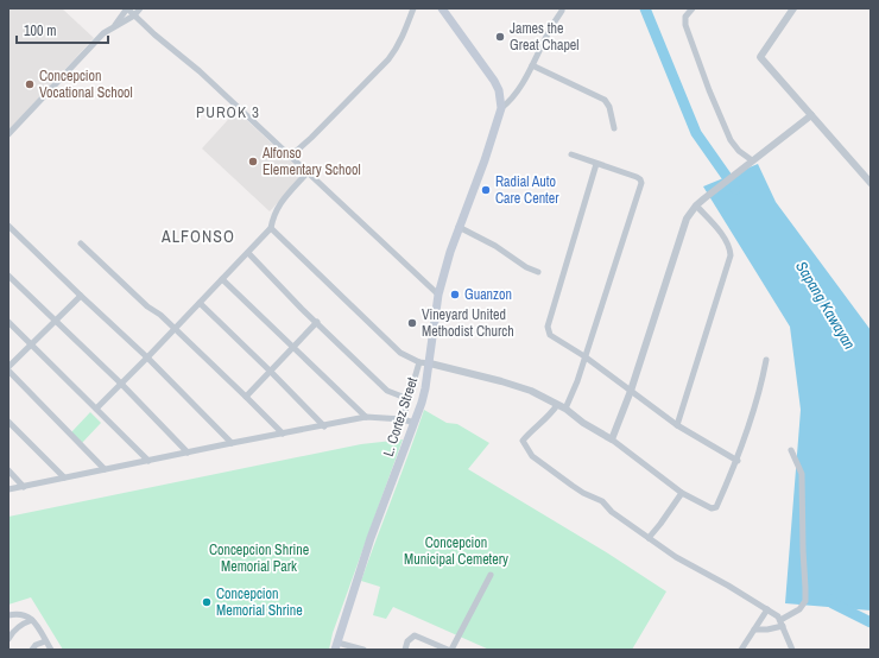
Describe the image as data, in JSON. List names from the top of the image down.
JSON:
{
  "streets": {
    "main road": ["L. Cortez Street"]
  },
  "districts": ["PUROK 3", "ALFONSO"],
  "water": ["Sapang Kawayan"],
  "parks": ["Concepcion Municipal Cemetery", "Concepcion Shrine Memorial Park"],
  "places": [
    "James the Great Chapel",
    "Concepcion Vocational School",
    "Alfonso Elementary School",
    "Radial Auto Care Center",
    "Guanzon",
    "Vineyard United Methodist Church",
    "Concepcion Memorial Shrine"
  ],
  "scale_bar": "100 m"
}
